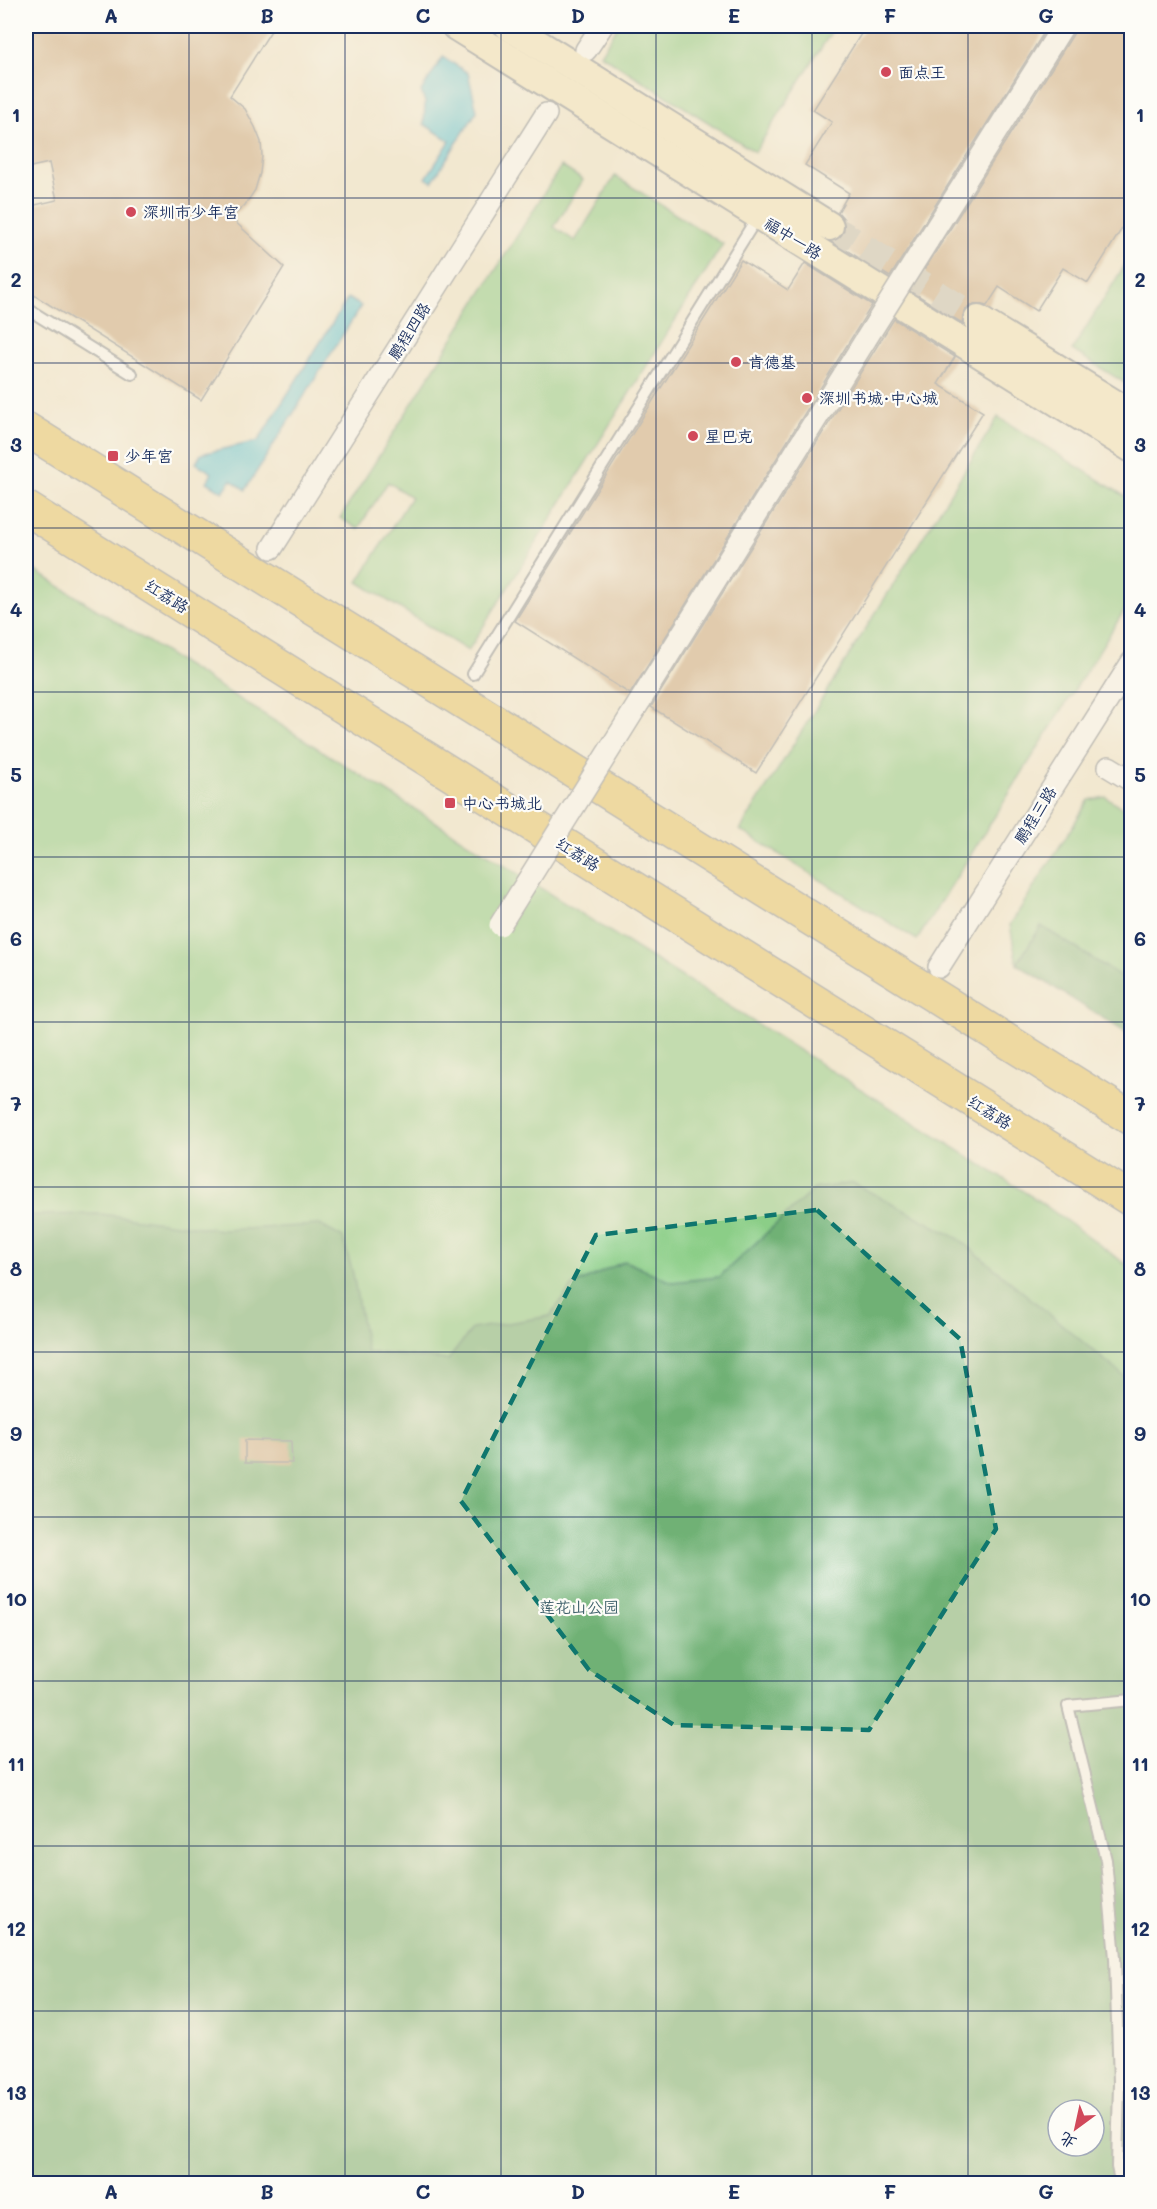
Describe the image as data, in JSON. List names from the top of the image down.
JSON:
{
  "streets": {
    "main road": ["红荔路"],
    "street": ["福中一路", "鹏程四路", "鹏程三路"]
  },
  "parks": ["莲花山公园"],
  "places": {
    "other": [
      "面点王",
      "深圳市少年宫",
      "肯德基",
      "深圳书城·中心城",
      "星巴克"
    ],
    "transit": ["少年宫", "中心书城北"]
  },
  "north": "bottom left",
  "grid": {
    "columns": [
      "A",
      "B",
      "C",
      "D",
      "E",
      "F",
      "G"
    ],
    "rows": [
      "1",
      "2",
      "3",
      "4",
      "5",
      "6",
      "7",
      "8",
      "9",
      "10",
      "11",
      "12",
      "13"
    ]
  }
}
